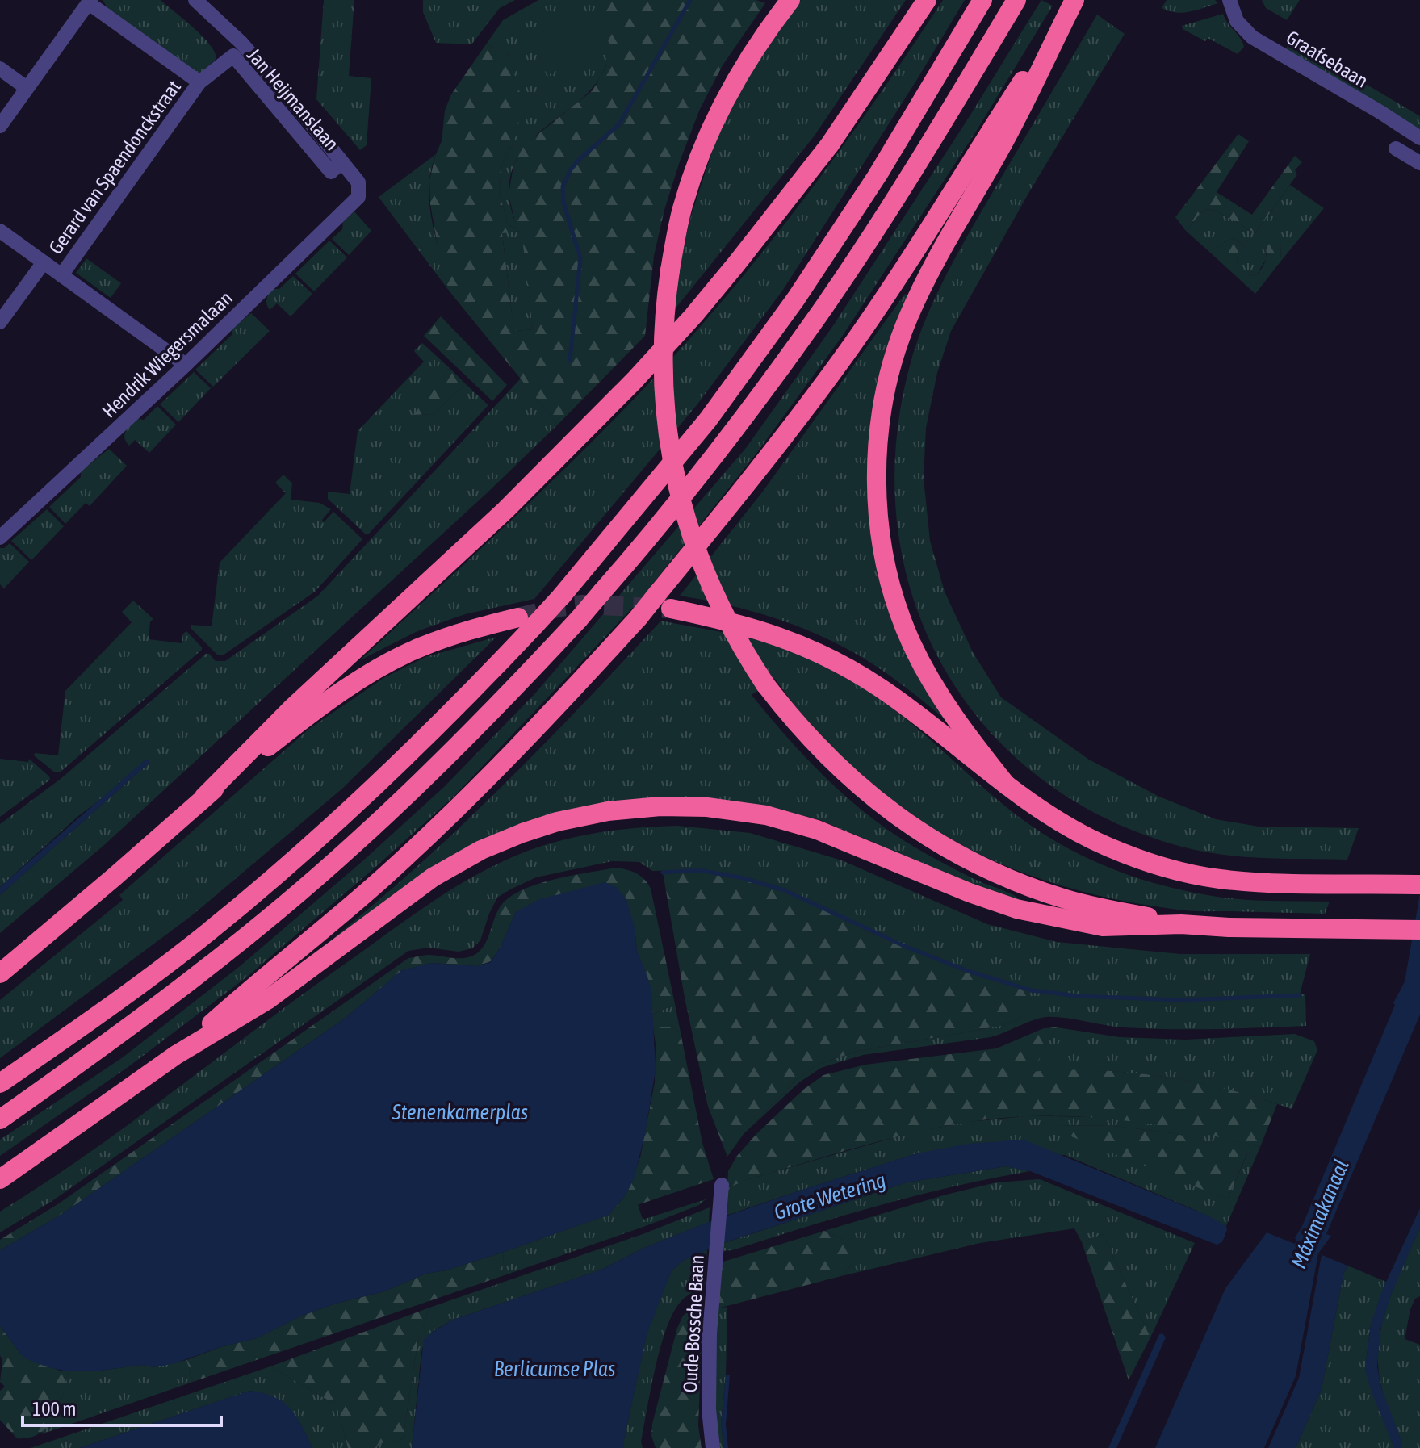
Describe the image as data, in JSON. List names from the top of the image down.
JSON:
{
  "streets": {
    "street": [
      "Graafsebaan",
      "Jan Heijmanslaan",
      "Gerard van Spaendonckstraat",
      "Hendrik Wiegersmalaan",
      "Oude Bossche Baan"
    ]
  },
  "crossings": [
    ["Jan Heijmanslaan", "Gerard van Spaendonckstraat"],
    ["Jan Heijmanslaan", "Hendrik Wiegersmalaan"]
  ],
  "water": [
    "Stenenkamerplas",
    "Grote Wetering",
    "Máximakanaal",
    "Berlicumse Plas"
  ],
  "scale_bar": "100 m"
}
